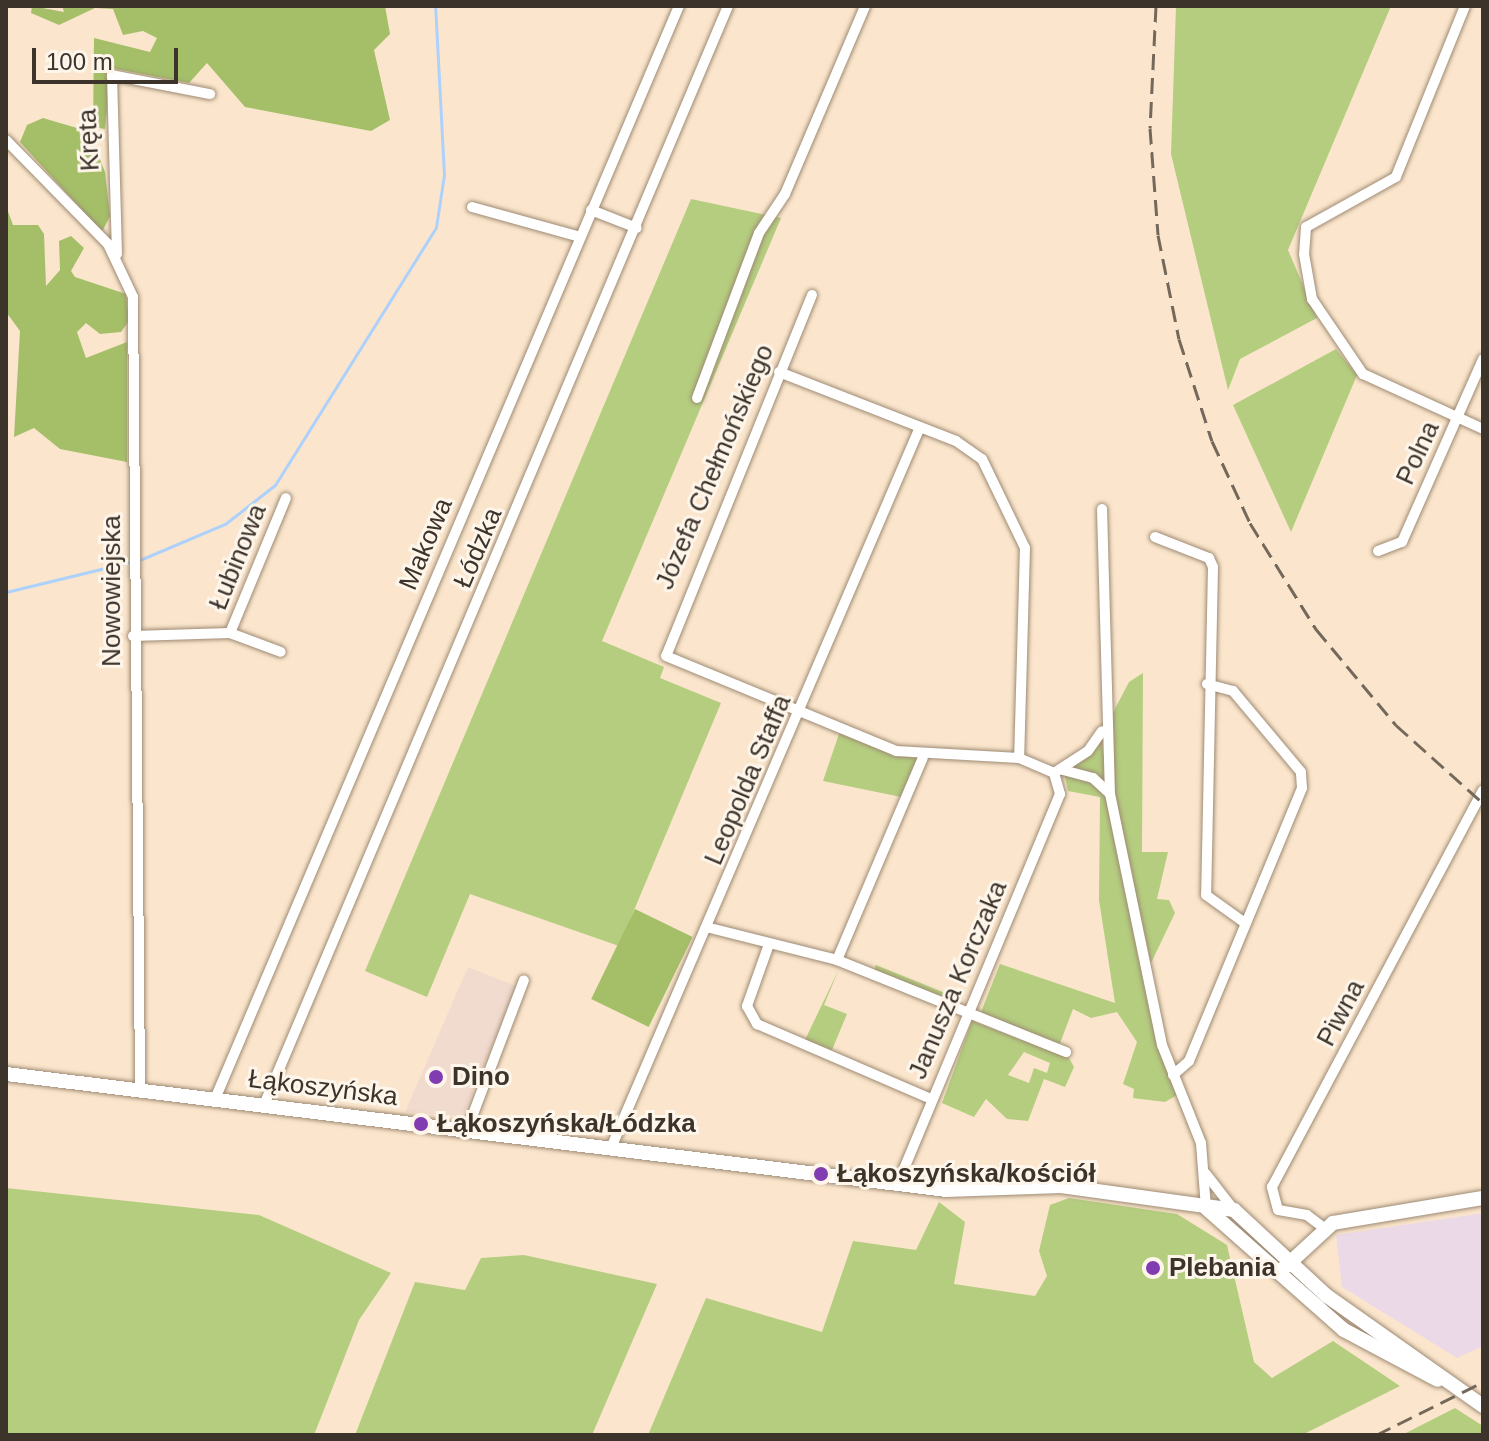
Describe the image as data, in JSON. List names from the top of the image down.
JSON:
{
  "streets": {
    "street": [
      "Kręta",
      "Polna",
      "Józefa Chełmońskiego",
      "Makowa",
      "Łódzka",
      "Łubinowa",
      "Nowowiejska",
      "Leopolda Staffa",
      "Janusza Korczaka",
      "Piwna",
      "Łąkoszyńska"
    ]
  },
  "crossings": [
    ["Kręta", "Nowowiejska"],
    ["Józefa Chełmońskiego", "Leopolda Staffa"],
    ["Makowa", "Łąkoszyńska"],
    ["Łódzka", "Łąkoszyńska"],
    ["Łubinowa", "Nowowiejska"],
    ["Nowowiejska", "Łąkoszyńska"],
    ["Leopolda Staffa", "Łąkoszyńska"],
    ["Janusza Korczaka", "Łąkoszyńska"]
  ],
  "places": [
    "Dino",
    "Łąkoszyńska/Łódzka",
    "Łąkoszyńska/kościół",
    "Plebania"
  ],
  "scale_bar": "100 m"
}
